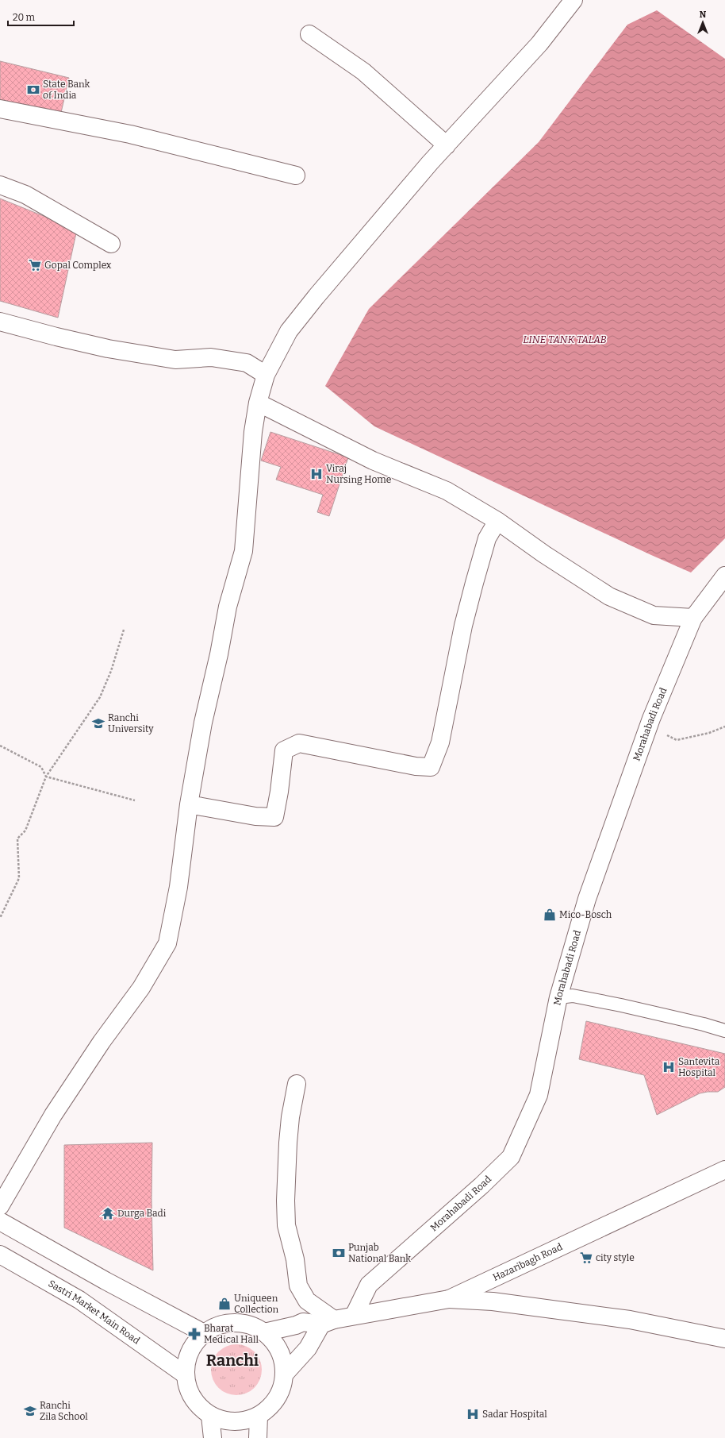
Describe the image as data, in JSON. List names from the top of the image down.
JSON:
{
  "streets": {
    "street": ["Morahabadi Road", "Hazaribagh Road", "Sastri Market Main Road"]
  },
  "crossings": [
    ["Morahabadi Road", "Hazaribagh Road"],
    ["Hazaribagh Road", "Sastri Market Main Road"]
  ],
  "districts": ["Ranchi"],
  "water": ["LINE TANK TALAB"],
  "places": {
    "bank": ["State Bank of India", "Punjab National Bank"],
    "supermarket": ["Gopal Complex", "city style"],
    "hospital": ["Viraj Nursing Home", "Santevita Hospital", "Sadar Hospital"],
    "school or university": ["Ranchi University", "Ranchi Zila School"],
    "shop": ["Mico-Bosch", "Uniqueen Collection"],
    "temple": ["Durga Badi"],
    "pharmacy": ["Bharat Medical Hall"]
  },
  "scale_bar": "20 m",
  "north": "top"
}
